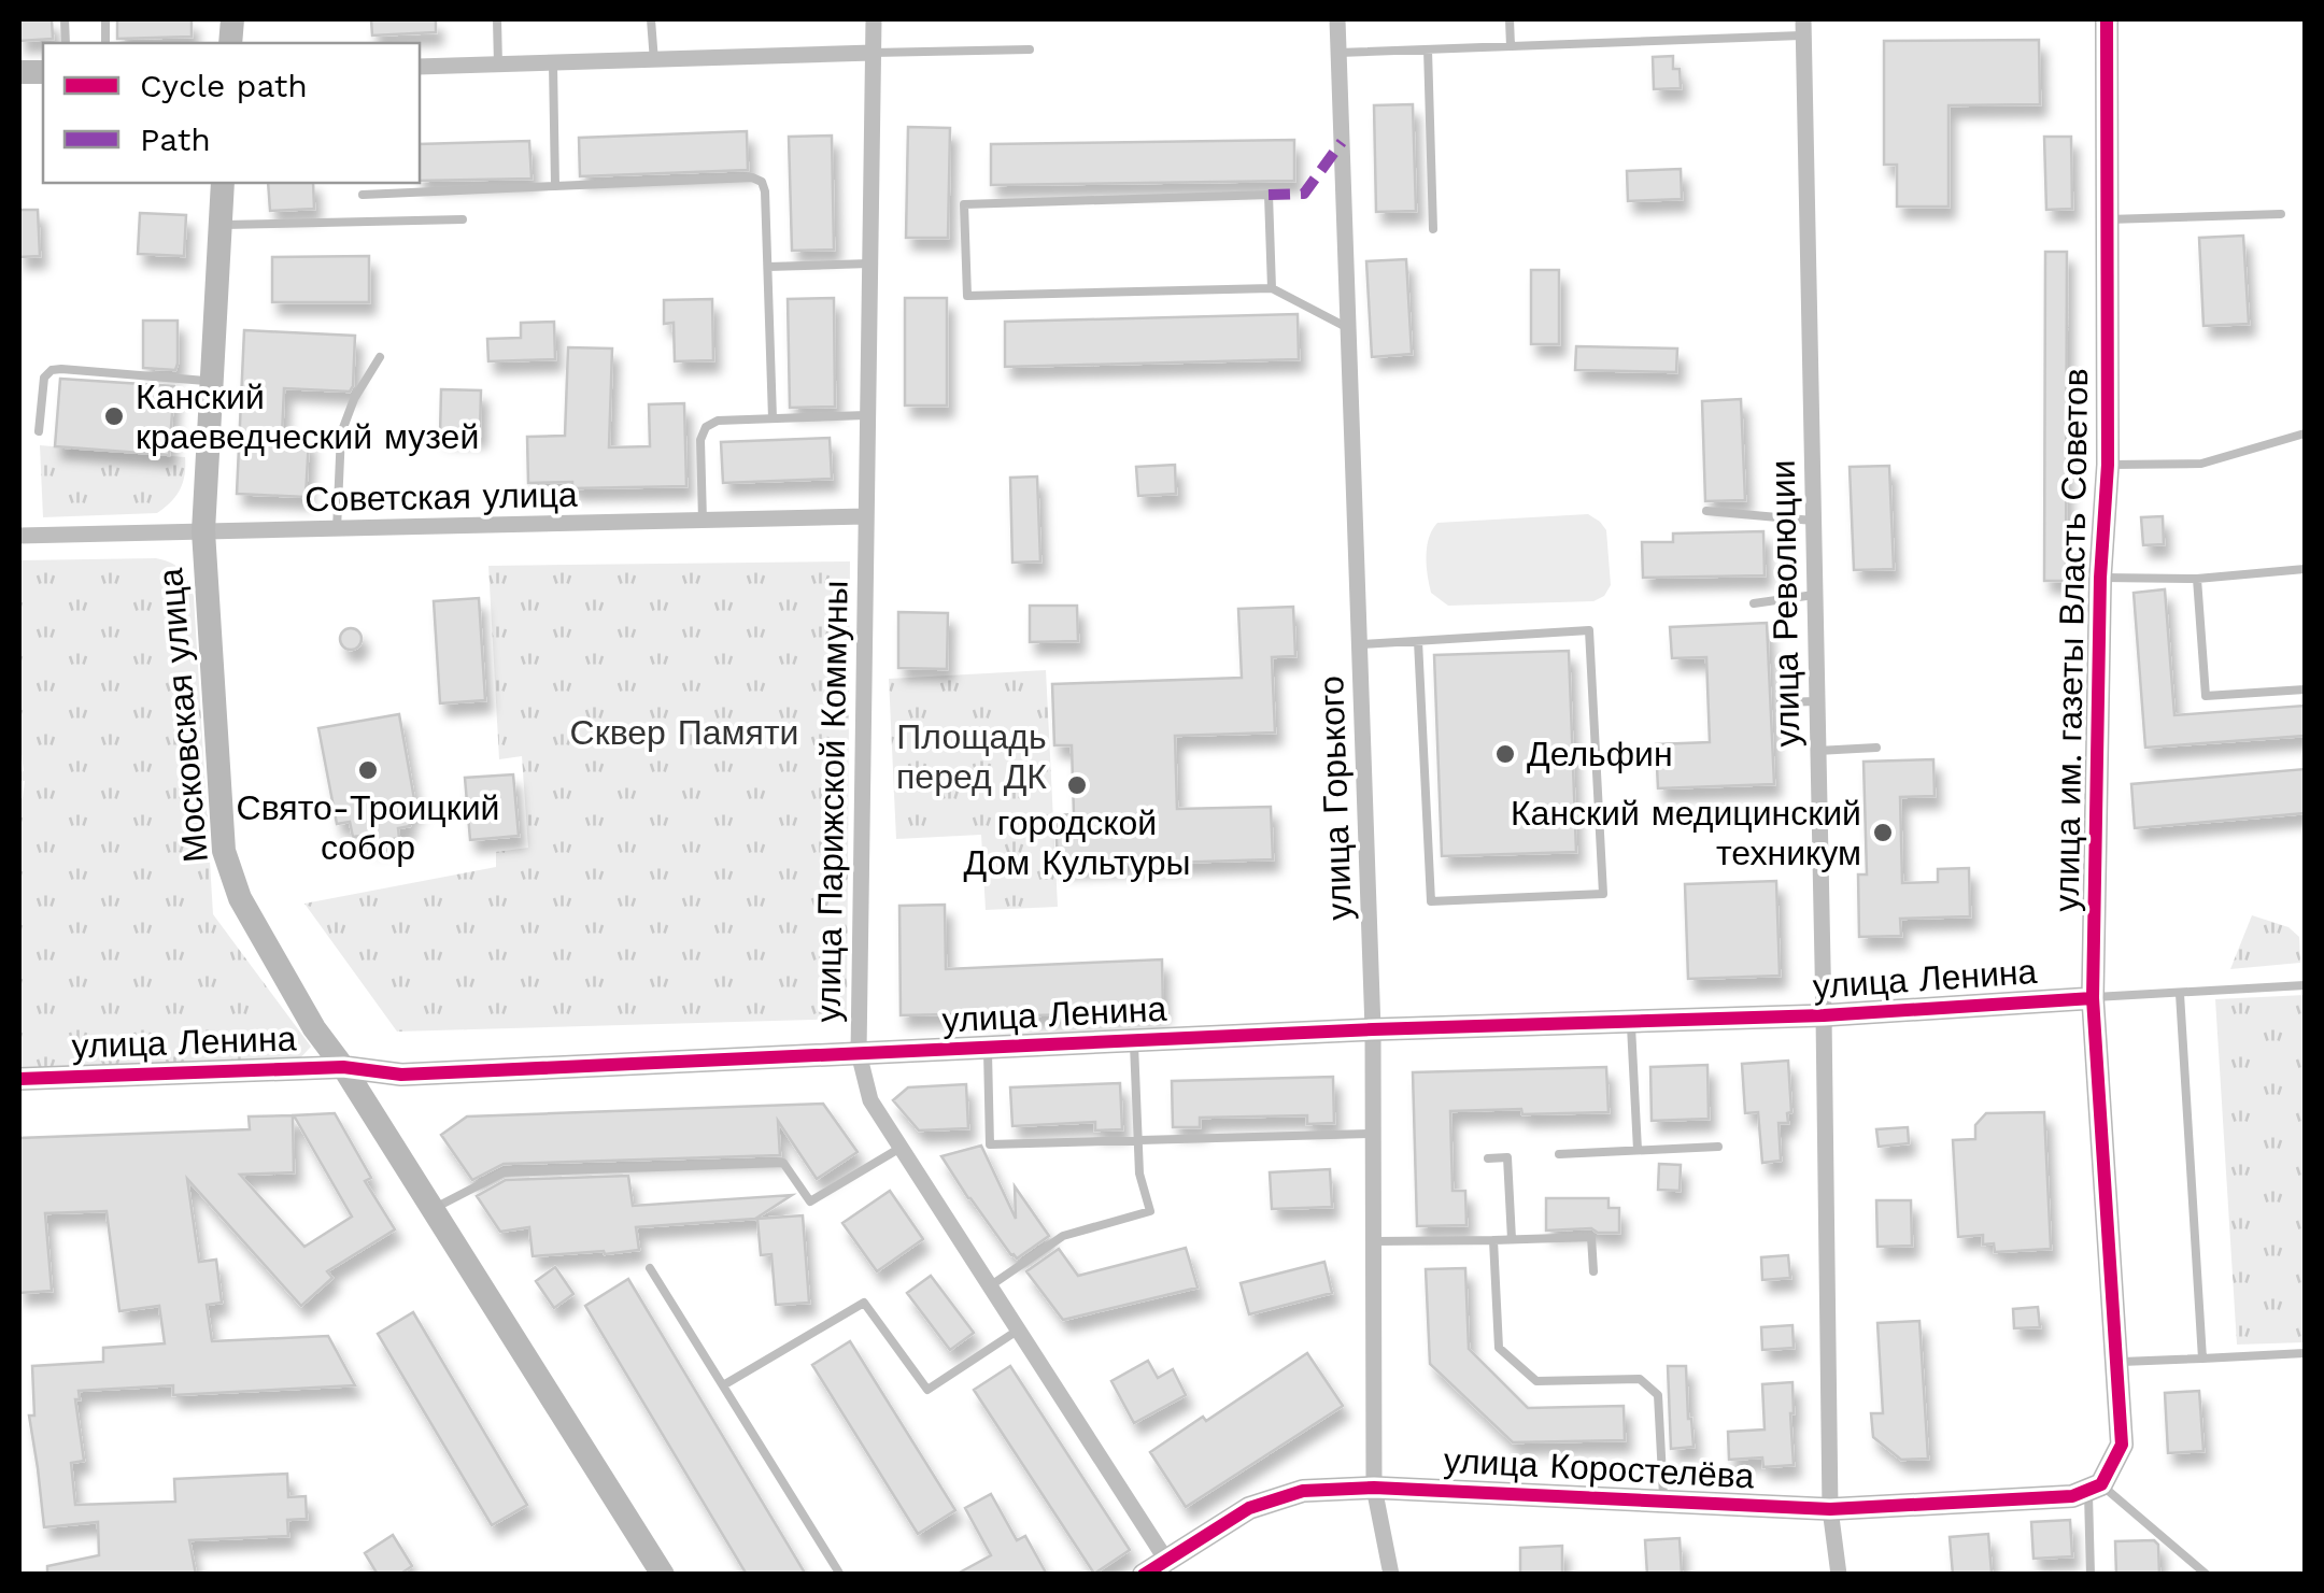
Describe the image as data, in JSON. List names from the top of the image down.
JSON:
{
  "streets": {
    "street": [
      "Советская улица",
      "улица Революции",
      "улица им. газеты Власть Советов",
      "Московская улица",
      "улица Горького",
      "улица Парижской Коммуны",
      "улица Ленина",
      "улица Коростелёва"
    ]
  },
  "crossings": [
    ["Советская улица", "Московская улица"],
    ["Советская улица", "улица Парижской Коммуны"],
    ["улица Революции", "улица Ленина"],
    ["улица Революции", "улица Коростелёва"],
    ["улица им. газеты Власть Советов", "улица Ленина"],
    ["улица им. газеты Власть Советов", "улица Коростелёва"],
    ["Московская улица", "улица Ленина"],
    ["улица Горького", "улица Ленина"],
    ["улица Горького", "улица Коростелёва"],
    ["улица Парижской Коммуны", "улица Ленина"],
    ["улица Парижской Коммуны", "улица Коростелёва"]
  ],
  "parks": ["Сквер Памяти", "Площадь перед ДК"],
  "places": [
    "Канский краеведческий музей",
    "Дельфин",
    "Свято-Троицкий собор",
    "городской Дом Культуры",
    "Канский медицинский техникум"
  ],
  "legend": ["Cycle path", "Path"]
}
